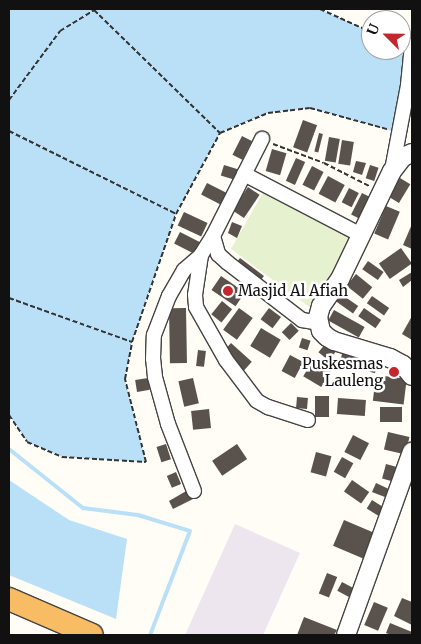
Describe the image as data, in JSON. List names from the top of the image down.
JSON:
{
  "places": ["Masjid Al Afiah", "Puskesmas Lauleng"],
  "north": "top left"
}
